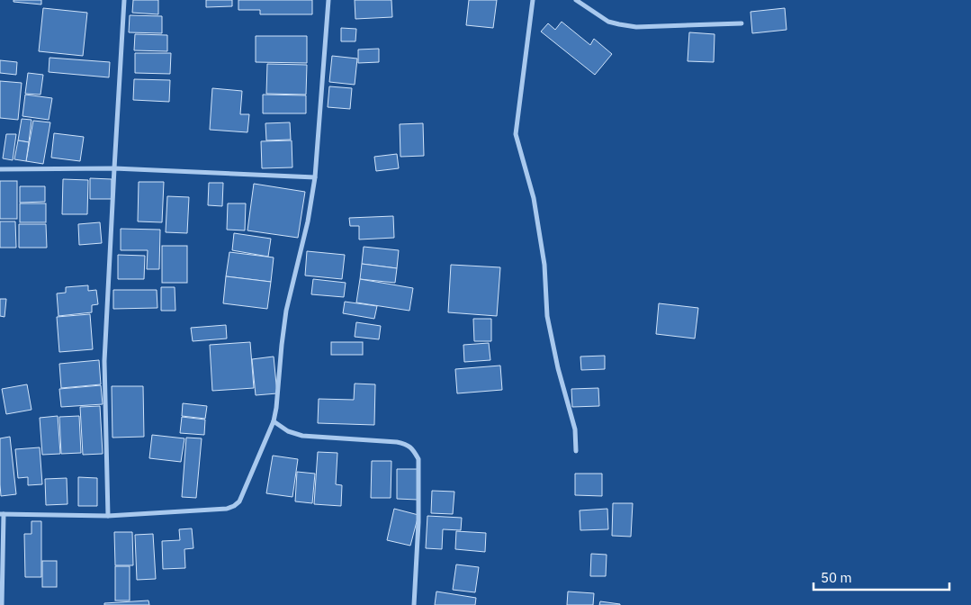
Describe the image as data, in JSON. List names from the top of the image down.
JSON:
{
  "scale_bar": "50 m"
}
